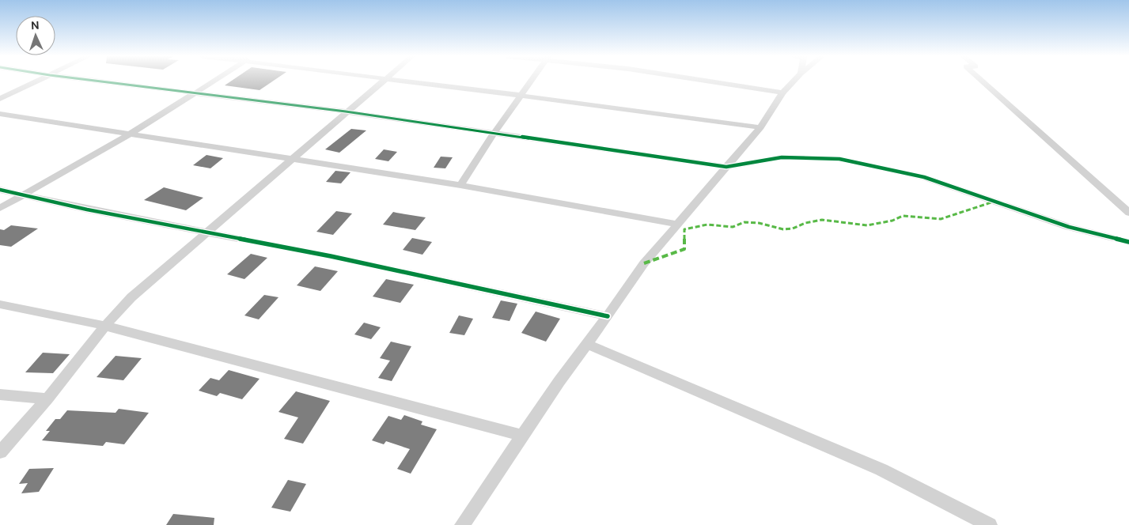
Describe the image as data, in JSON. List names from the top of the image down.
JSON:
{
  "north": "top"
}
